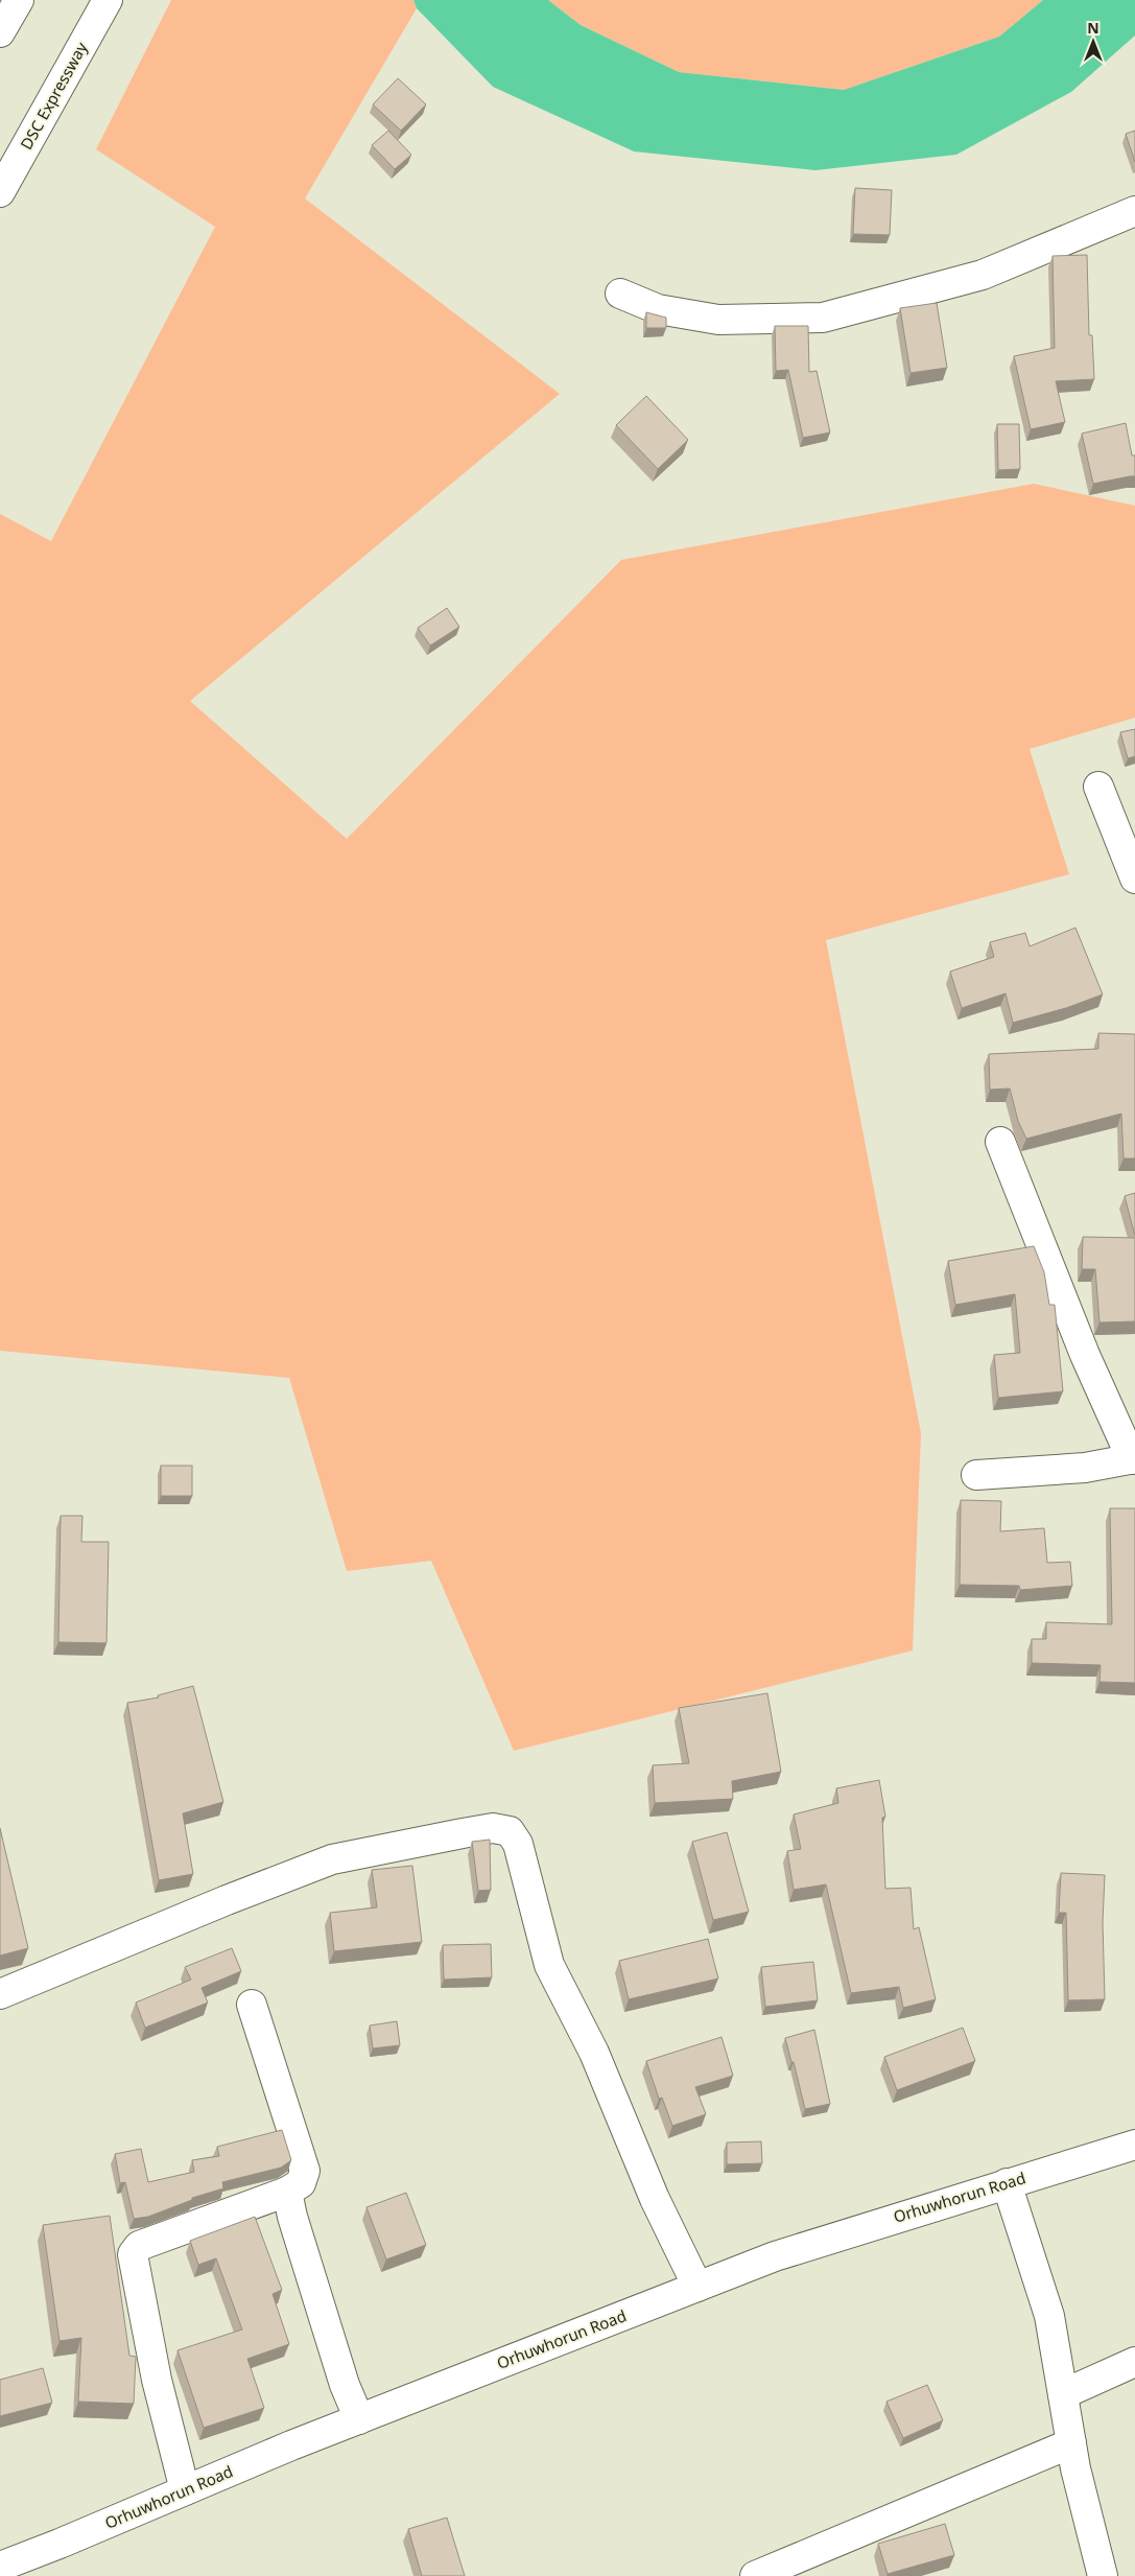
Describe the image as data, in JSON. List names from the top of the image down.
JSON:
{
  "streets": {
    "street": ["DSC Expressway", "Orhuwhorun Road"]
  },
  "north": "top"
}
